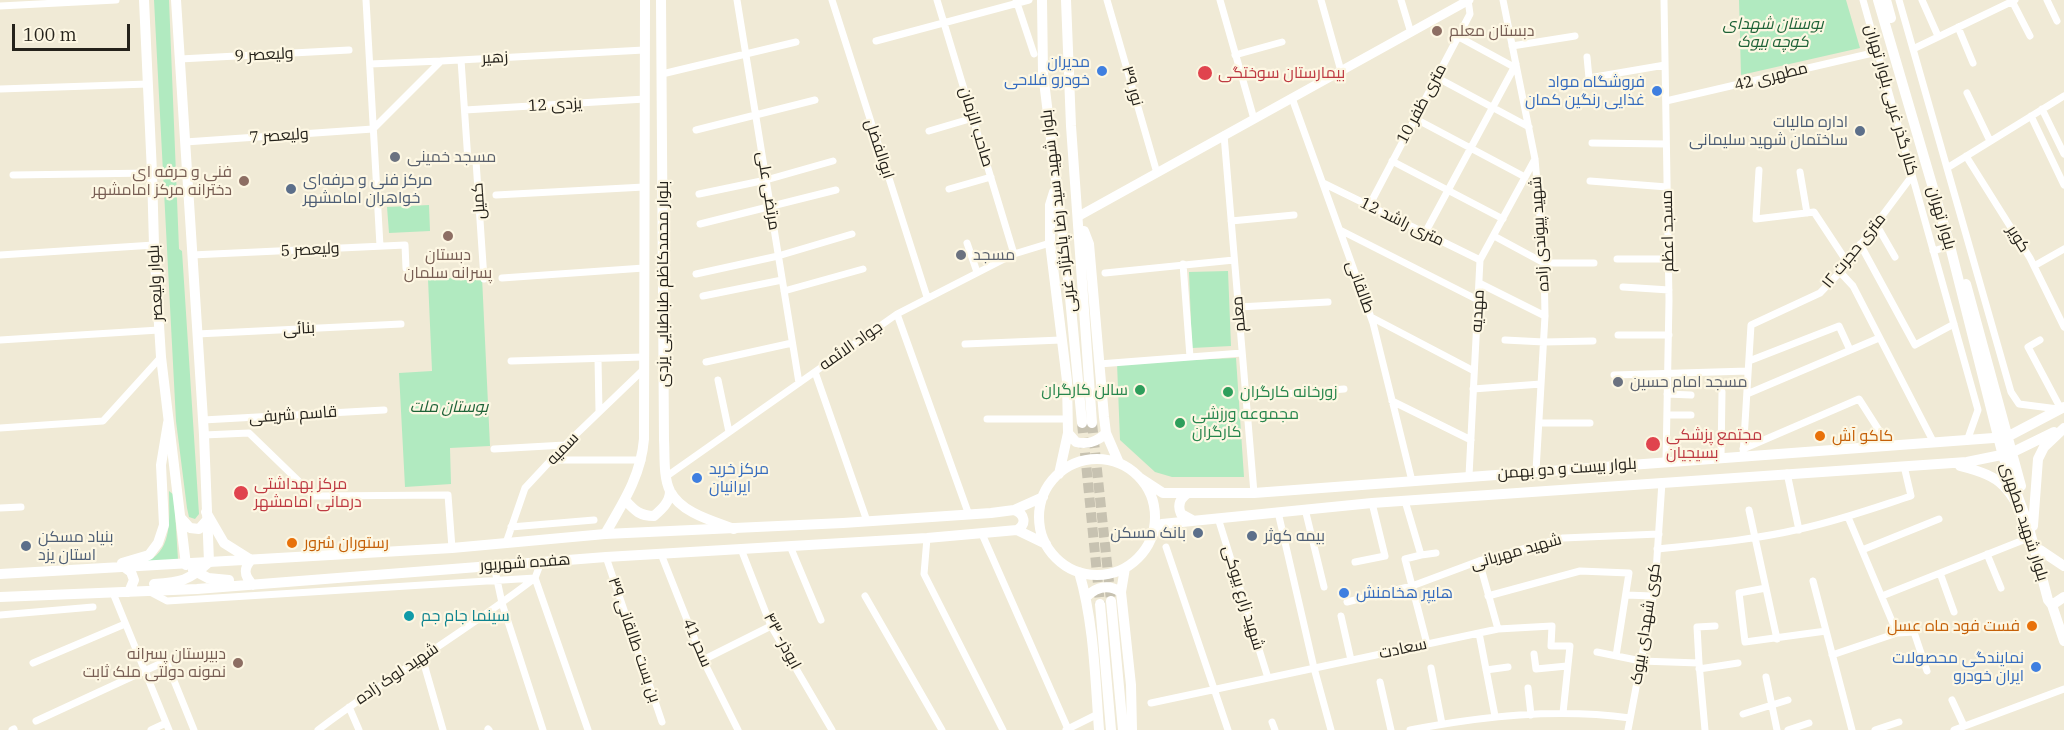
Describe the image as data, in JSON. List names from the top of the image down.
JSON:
{
  "streets": {
    "main road": [
      "بلوار شهید سید رضا پاکنژاد غربی",
      "بلوار تهران",
      "بلوار ولیعصر",
      "بلوار محمدکاظم طباطبایی یزدی",
      "بلوار بیست و دو بهمن",
      "بلوار شهید مطهری",
      "هفده شهریور"
    ],
    "street": [
      "ولیعصر 9",
      "زهیر",
      "مطهری 42",
      "نور ۳۹",
      "کنار گذر غربی بلوار تهران",
      "10 متری ظفر",
      "یزدی 12",
      "صاحب الزمان",
      "ولیعصر 7",
      "ابوالفضل",
      "مرتضی علی",
      "کمیل",
      "12 متری راشد",
      "مسجد اعظم",
      "شهید پیوندی زاده",
      "کویر",
      "ولیعصر 5",
      "۱۲ متری حجرت",
      "طالقانی",
      "مهدیه",
      "معلم",
      "بنائی",
      "جواد الائمه",
      "قاسم شریفی",
      "سمیه",
      "شهید مهربانی",
      "شهید زارع بیوکی",
      "کوی شهدای بیوک",
      "بن‌ بست طالقانی ۳۹",
      "ابوذر- ۴۳",
      "سحر 41",
      "سعادت",
      "شهید لوک زاده"
    ]
  },
  "crossings": [
    ["زهیر", "کمیل"],
    ["زهیر", "بلوار محمدکاظم طباطبایی یزدی"],
    ["مطهری 42", "کنار گذر غربی بلوار تهران"],
    ["مطهری 42", "مسجد اعظم"],
    ["کنار گذر غربی بلوار تهران", "۱۲ متری حجرت"],
    ["کنار گذر غربی بلوار تهران", "بلوار بیست و دو بهمن"],
    ["10 متری ظفر", "12 متری راشد"],
    ["یزدی 12", "کمیل"],
    ["یزدی 12", "بلوار محمدکاظم طباطبایی یزدی"],
    ["صاحب الزمان", "جواد الائمه"],
    ["ابوالفضل", "جواد الائمه"],
    ["مرتضی علی", "جواد الائمه"],
    ["بلوار تهران", "بلوار بیست و دو بهمن"],
    ["بلوار تهران", "بلوار شهید مطهری"],
    ["12 متری راشد", "طالقانی"],
    ["12 متری راشد", "مهدیه"],
    ["مسجد اعظم", "بلوار بیست و دو بهمن"],
    ["شهید پیوندی زاده", "مهدیه"],
    ["شهید پیوندی زاده", "بلوار بیست و دو بهمن"],
    ["بلوار ولیعصر", "هفده شهریور"],
    ["بلوار محمدکاظم طباطبایی یزدی", "جواد الائمه"],
    ["بلوار محمدکاظم طباطبایی یزدی", "سمیه"],
    ["بلوار محمدکاظم طباطبایی یزدی", "هفده شهریور"],
    ["طالقانی", "بلوار بیست و دو بهمن"],
    ["مهدیه", "بلوار بیست و دو بهمن"],
    ["معلم", "بلوار بیست و دو بهمن"],
    ["سمیه", "هفده شهریور"],
    ["بلوار بیست و دو بهمن", "بلوار شهید مطهری"],
    ["بلوار بیست و دو بهمن", "هفده شهریور"],
    ["بلوار بیست و دو بهمن", "شهید زارع بیوکی"],
    ["بلوار بیست و دو بهمن", "کوی شهدای بیوک"],
    ["شهید مهربانی", "کوی شهدای بیوک"],
    ["هفده شهریور", "بن‌ بست طالقانی ۳۹"],
    ["هفده شهریور", "ابوذر- ۴۳"],
    ["هفده شهریور", "سحر 41"],
    ["شهید زارع بیوکی", "سعادت"]
  ],
  "parks": ["بوستان شهدای کوچه بیوک", "بوستان ملت"],
  "places": [
    "دبستان معلم",
    "مدیران خودرو فلاحی",
    "بیمارستان سوختگی",
    "فروشگاه مواد غذایی رنگین کمان",
    "اداره مالیات ساختمان شهید سلیمانی",
    "مسجد خمینی",
    "فنی و حرفه ای دخترانه مرکز امامشهر",
    "مرکز فنی و حرفه‌ای خواهران امامشهر",
    "دبستان پسرانه سلمان",
    "مسجد",
    "مسجد امام حسین",
    "سالن کارگران",
    "زورخانه کارگران",
    "مجموعه ورزشی کارگران",
    "کاکو آش",
    "مجتمع پزشکی بسیجیان",
    "مرکز خرید ایرانیان",
    "مرکز بهداشتی درمانی امامشهر",
    "بانک مسکن",
    "بیمه کوثر",
    "رستوران سُرور",
    "بنیاد مسکن استان یزد",
    "هایپر هخامنش",
    "سینما جام جم",
    "فست فود ماه عسل",
    "دبیرستان پسرانه نمونه دولتی ملک ثابت",
    "نمایندگی محصولات ایران خودرو"
  ],
  "scale_bar": "100 m"
}
